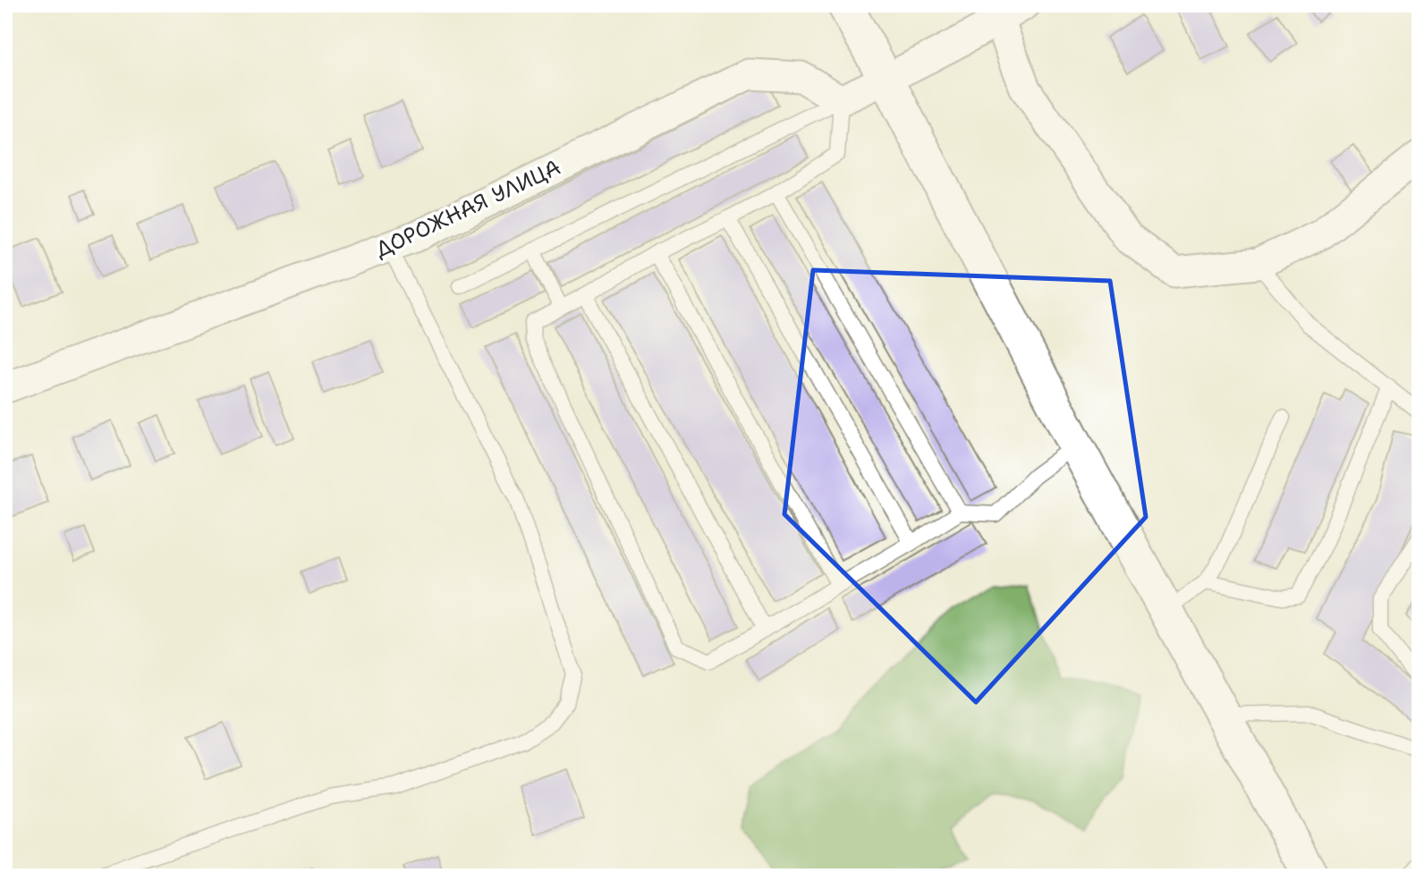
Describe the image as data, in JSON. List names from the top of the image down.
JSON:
{
  "streets": {
    "street": ["ДОРОЖНАЯ УЛИЦА"]
  }
}
